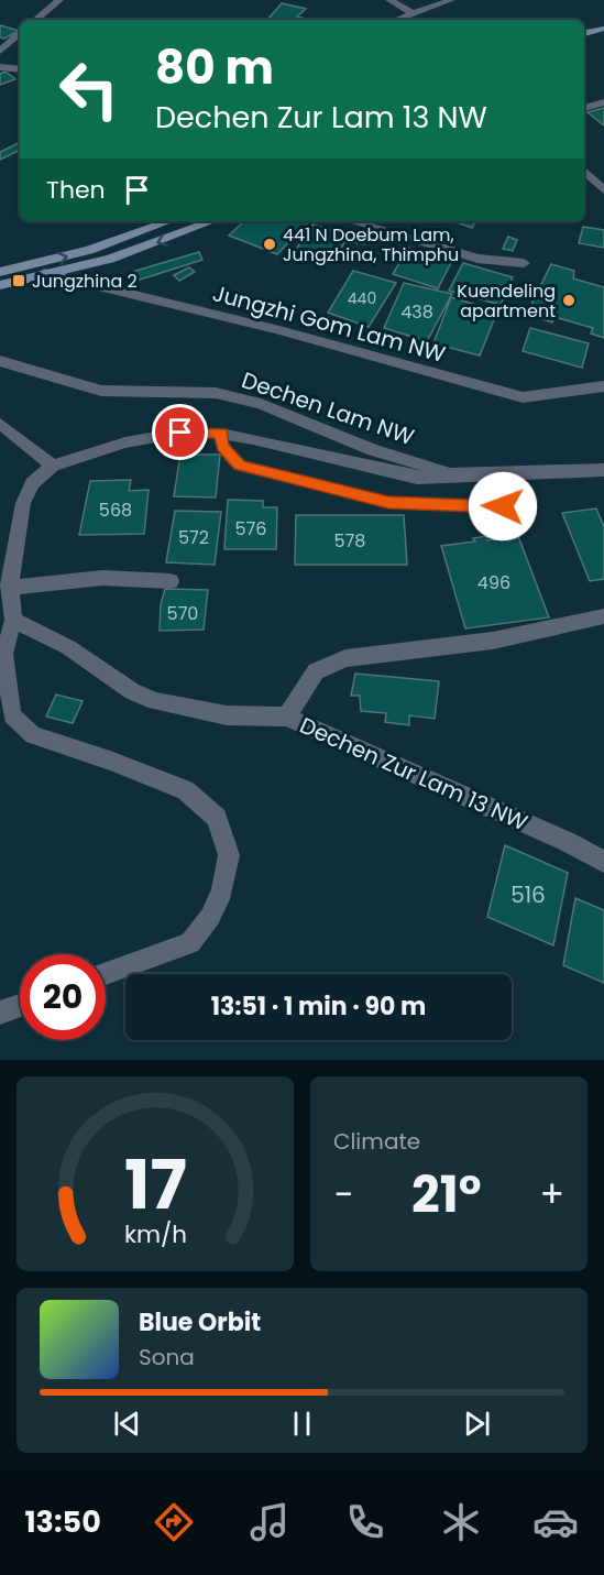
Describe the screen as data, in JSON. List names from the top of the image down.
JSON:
{
  "streets": {
    "street": ["Jungzhi Gom Lam NW", "Dechen Lam NW", "Dechen Zur Lam 13 NW"]
  },
  "places": {
    "other": ["441 N Doebum Lam, Jungzhina, Thimphu", "Kuendeling apartment"],
    "transit": ["Jungzhina 2"]
  },
  "house_numbers": [
    "440",
    "438",
    "568",
    "576",
    "572",
    "578",
    "496",
    "570",
    "516"
  ],
  "page": {
    "turn": ["80 m", "Dechen Zur Lam 13 NW"],
    "then": "Then",
    "limit": "20",
    "trip": "13:51 · 1 min · 90 m",
    "tile": "Climate",
    "heat": ["−", "21°", "+"],
    "song": ["Blue Orbit", "Sona"],
    "tabs": "13:50",
    "gauge": ["17", "km/h"]
  }
}
